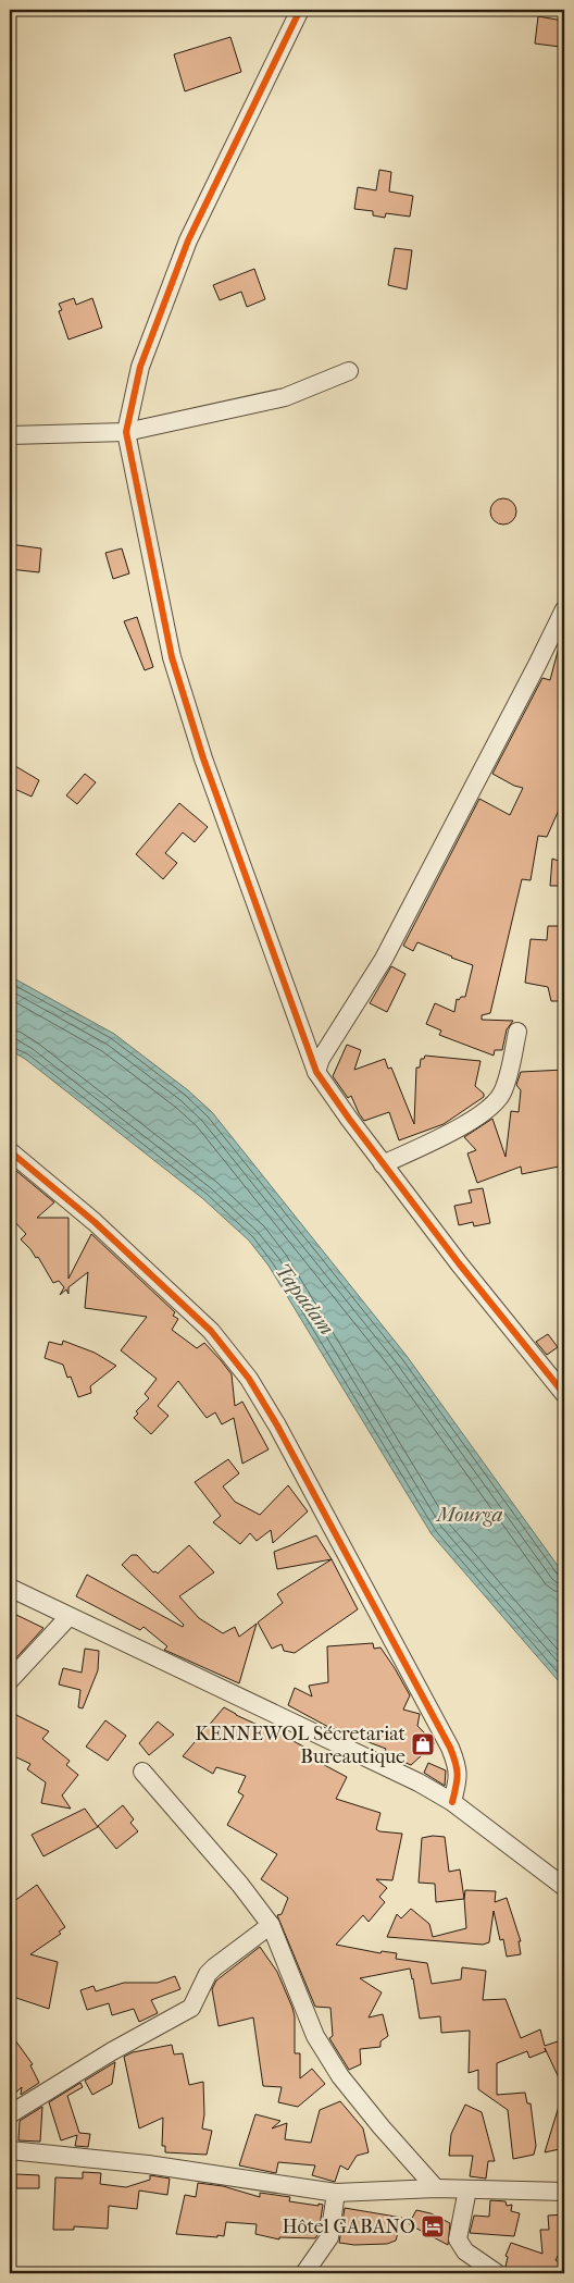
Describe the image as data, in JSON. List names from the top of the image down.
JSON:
{
  "water": ["Tapadam", "Mourga"],
  "places": {
    "shop": ["KENNEWOL Sécretariat Bureautique"],
    "hotel": ["Hôtel GABANO"]
  }
}
